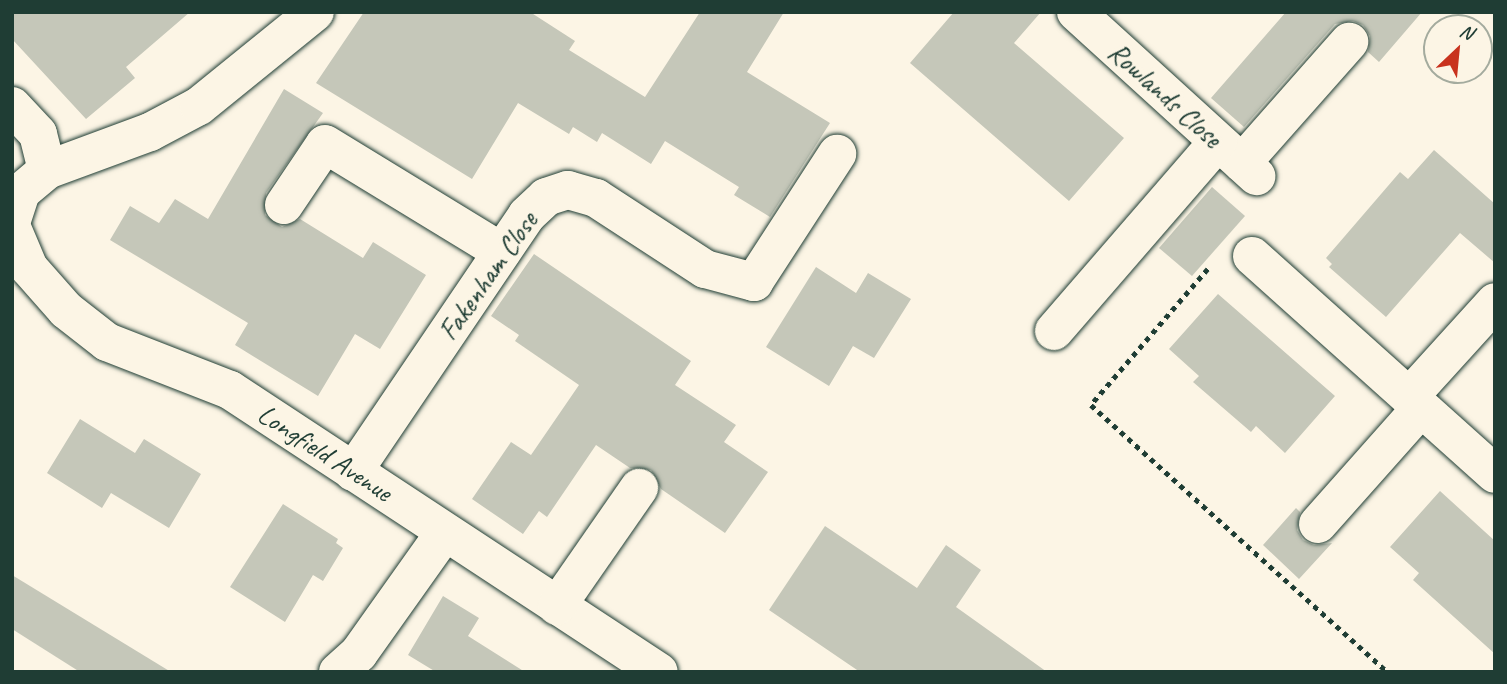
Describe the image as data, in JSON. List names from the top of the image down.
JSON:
{
  "streets": {
    "street": ["Rowlands Close", "Fakenham Close", "Longfield Avenue"]
  },
  "crossings": [
    ["Fakenham Close", "Longfield Avenue"]
  ],
  "north": "top right"
}
